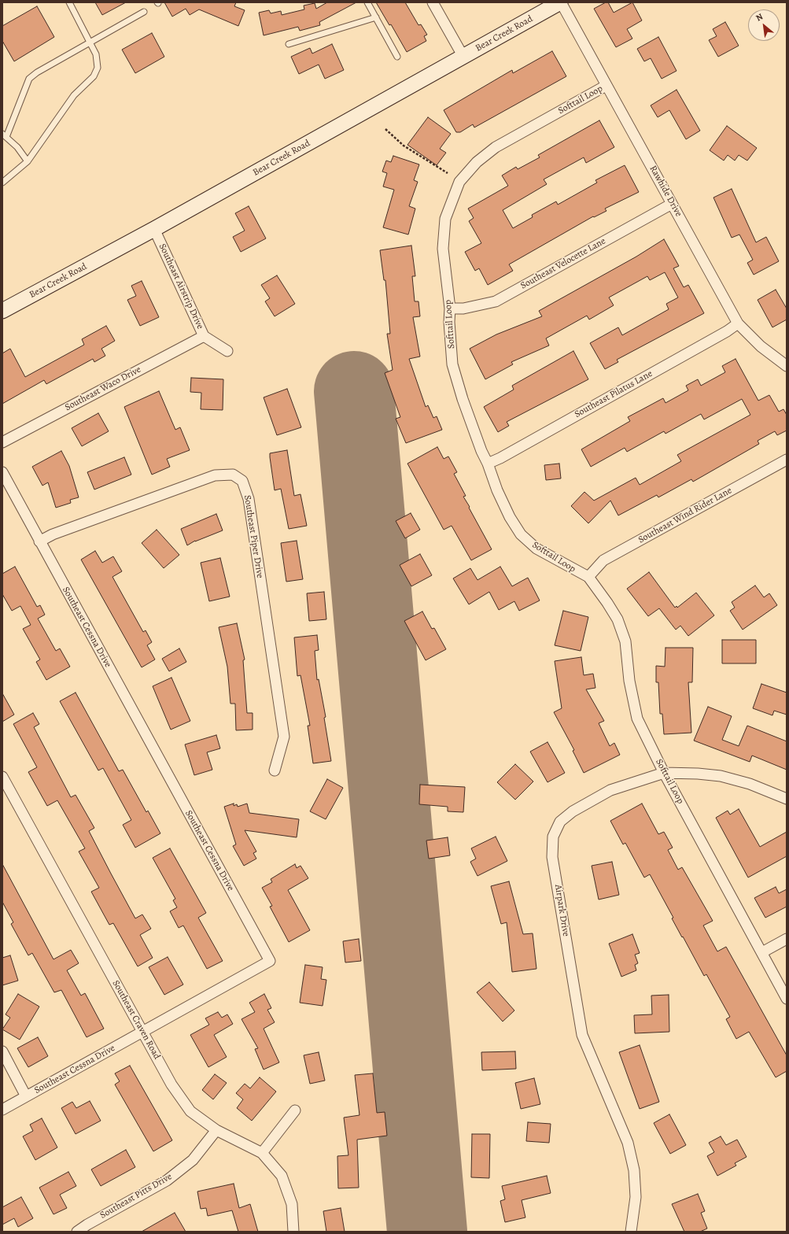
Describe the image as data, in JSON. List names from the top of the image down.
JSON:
{
  "streets": {
    "street": [
      "Bear Creek Road",
      "Softtail Loop",
      "Rawhide Drive",
      "Southeast Velocette Lane",
      "Southeast Airstrip Drive",
      "Southeast Waco Drive",
      "Southeast Pilatus Lane",
      "Southeast Wind Rider Lane",
      "Southeast Piper Drive",
      "Southeast Cessna Drive",
      "Airpark Drive",
      "Southeast Craven Road",
      "Southeast Pitts Drive"
    ]
  },
  "crossings": [
    ["Bear Creek Road", "Rawhide Drive"],
    ["Bear Creek Road", "Southeast Airstrip Drive"],
    ["Softtail Loop", "Rawhide Drive"],
    ["Softtail Loop", "Southeast Velocette Lane"],
    ["Softtail Loop", "Southeast Pilatus Lane"],
    ["Softtail Loop", "Southeast Wind Rider Lane"],
    ["Softtail Loop", "Airpark Drive"],
    ["Rawhide Drive", "Southeast Velocette Lane"],
    ["Rawhide Drive", "Southeast Pilatus Lane"],
    ["Southeast Airstrip Drive", "Southeast Waco Drive"],
    ["Southeast Piper Drive", "Southeast Cessna Drive"],
    ["Southeast Cessna Drive", "Southeast Craven Road"],
    ["Southeast Craven Road", "Southeast Pitts Drive"]
  ],
  "north": "top left"
}
